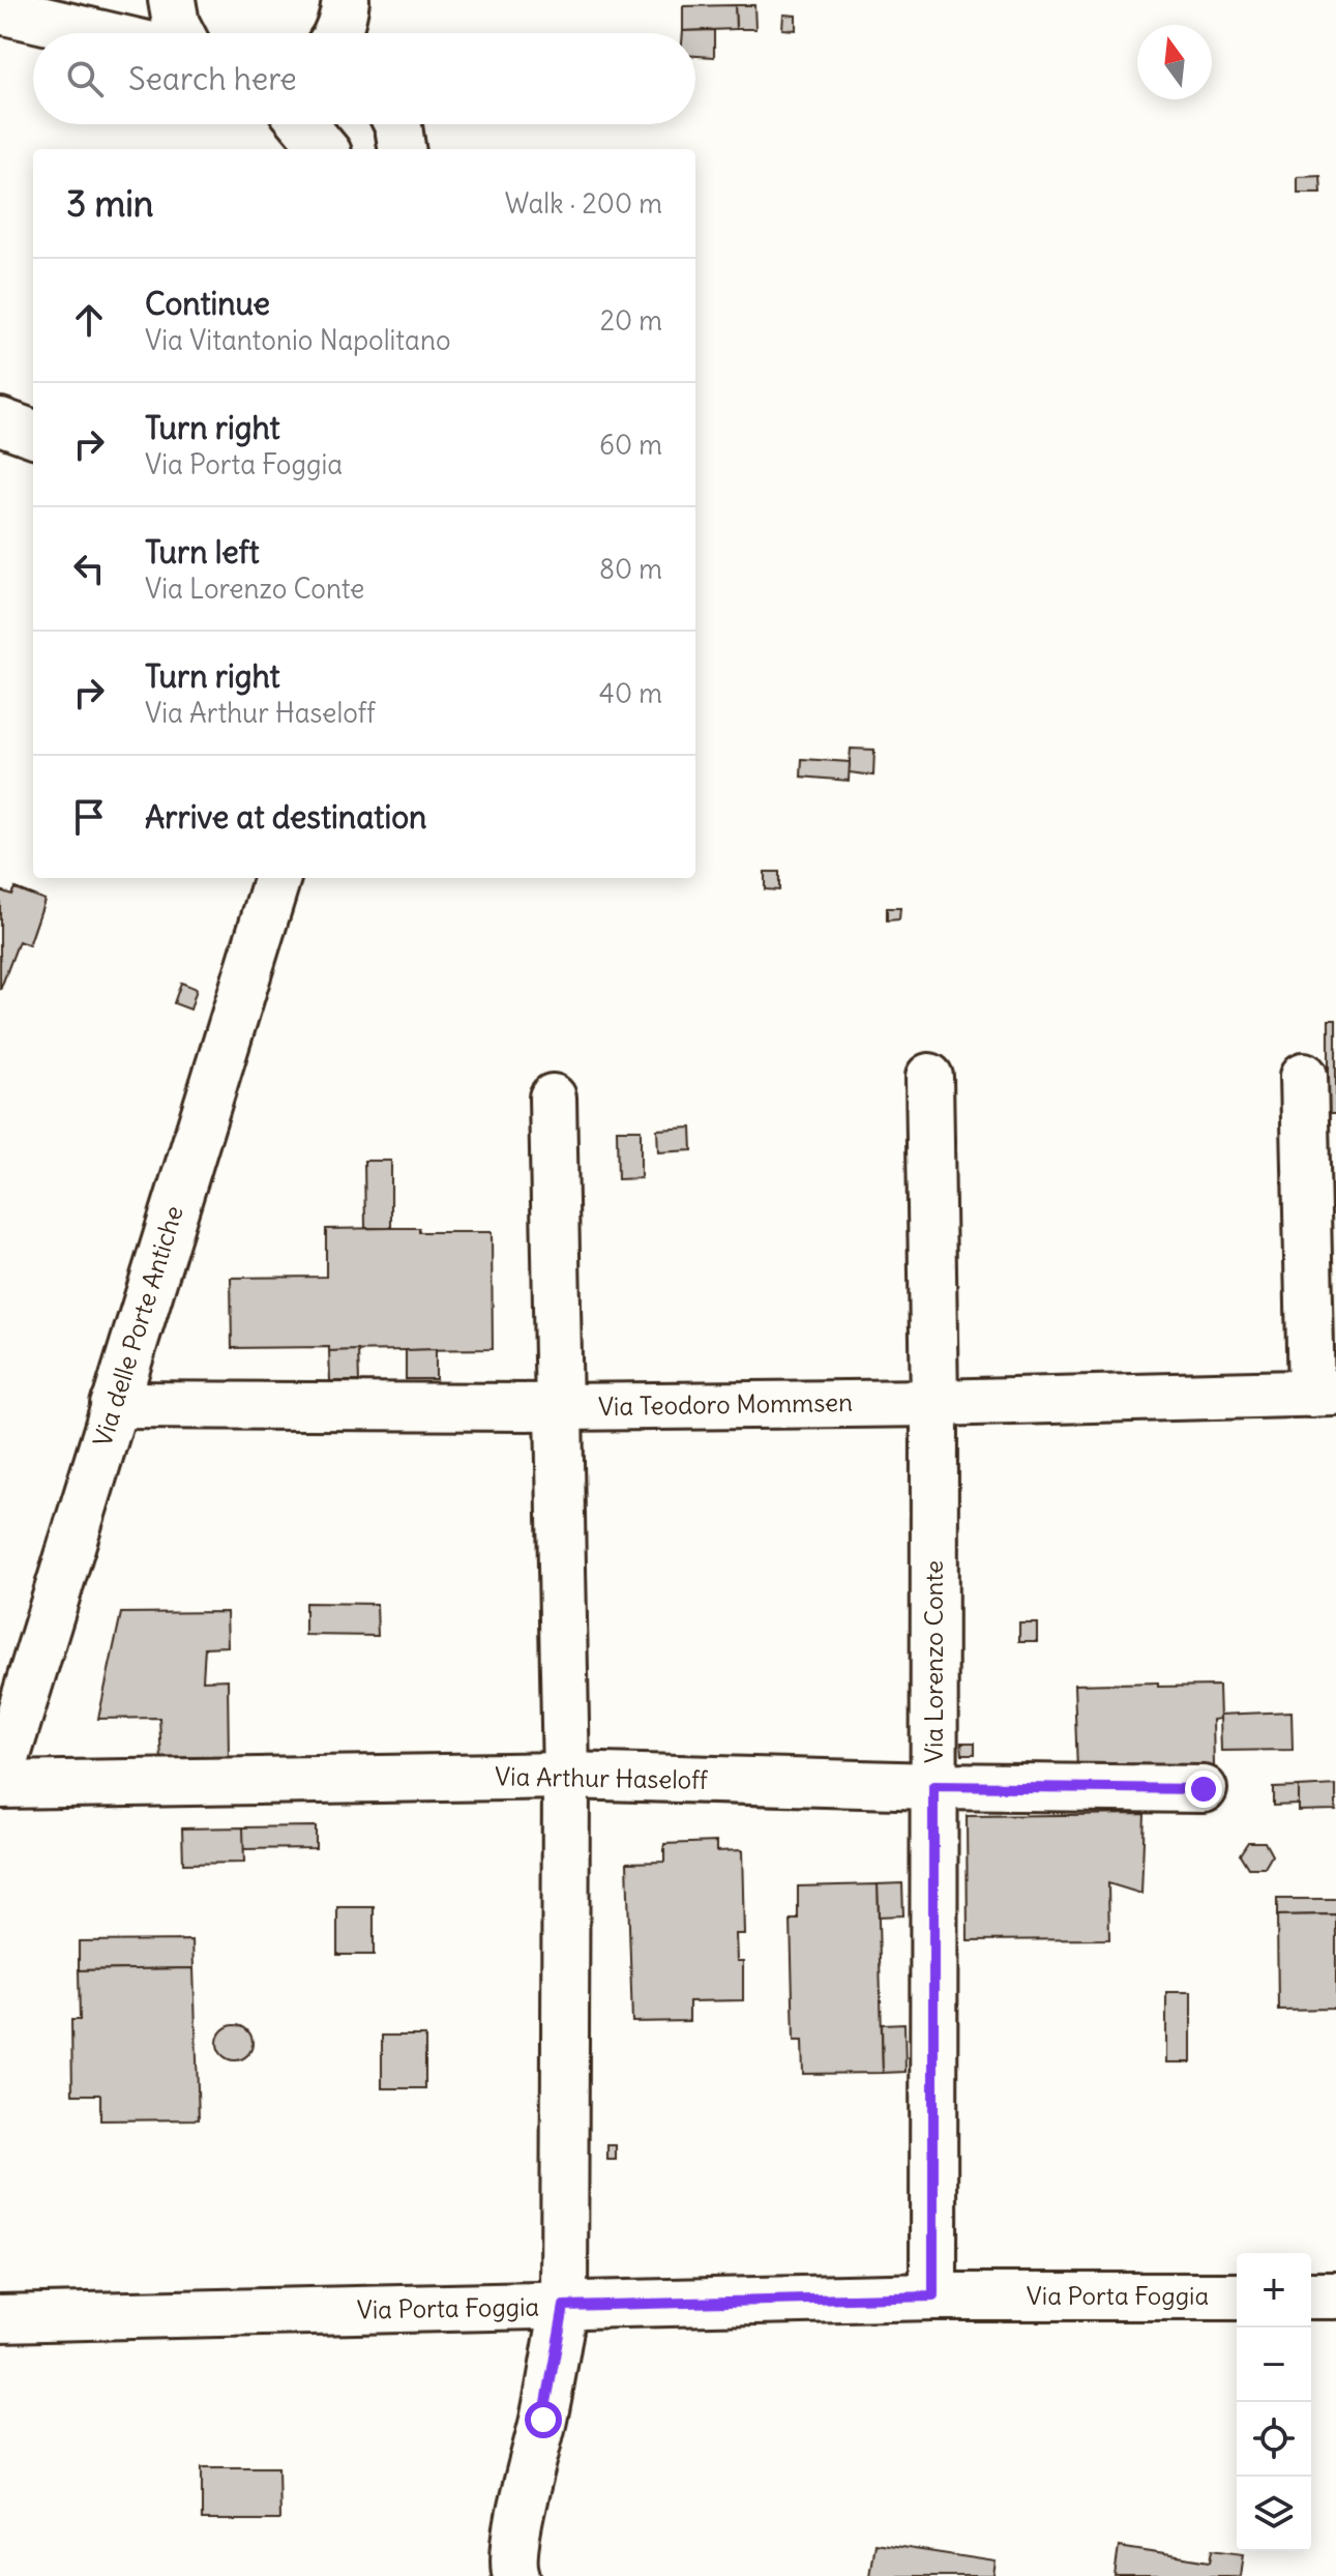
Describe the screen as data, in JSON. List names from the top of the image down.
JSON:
{
  "streets": {
    "street": [
      "Via delle Porte Antiche",
      "Via Teodoro Mommsen",
      "Via Lorenzo Conte",
      "Via Arthur Haseloff",
      "Via Porta Foggia"
    ]
  },
  "crossings": [
    ["Via delle Porte Antiche", "Via Teodoro Mommsen"],
    ["Via Teodoro Mommsen", "Via Lorenzo Conte"],
    ["Via Lorenzo Conte", "Via Arthur Haseloff"],
    ["Via Lorenzo Conte", "Via Porta Foggia"]
  ],
  "north": "top",
  "page": {
    "search": "Search here",
    "heading": ["3 min", "Walk · 200 m"],
    "list": [
      ["Continue", "Via Vitantonio Napolitano", "20 m"],
      ["Turn right", "Via Porta Foggia", "60 m"],
      ["Turn left", "Via Lorenzo Conte", "80 m"],
      ["Turn right", "Via Arthur Haseloff", "40 m"],
      "Arrive at destination"
    ],
    "map_buttons": ["+", "−"]
  }
}
